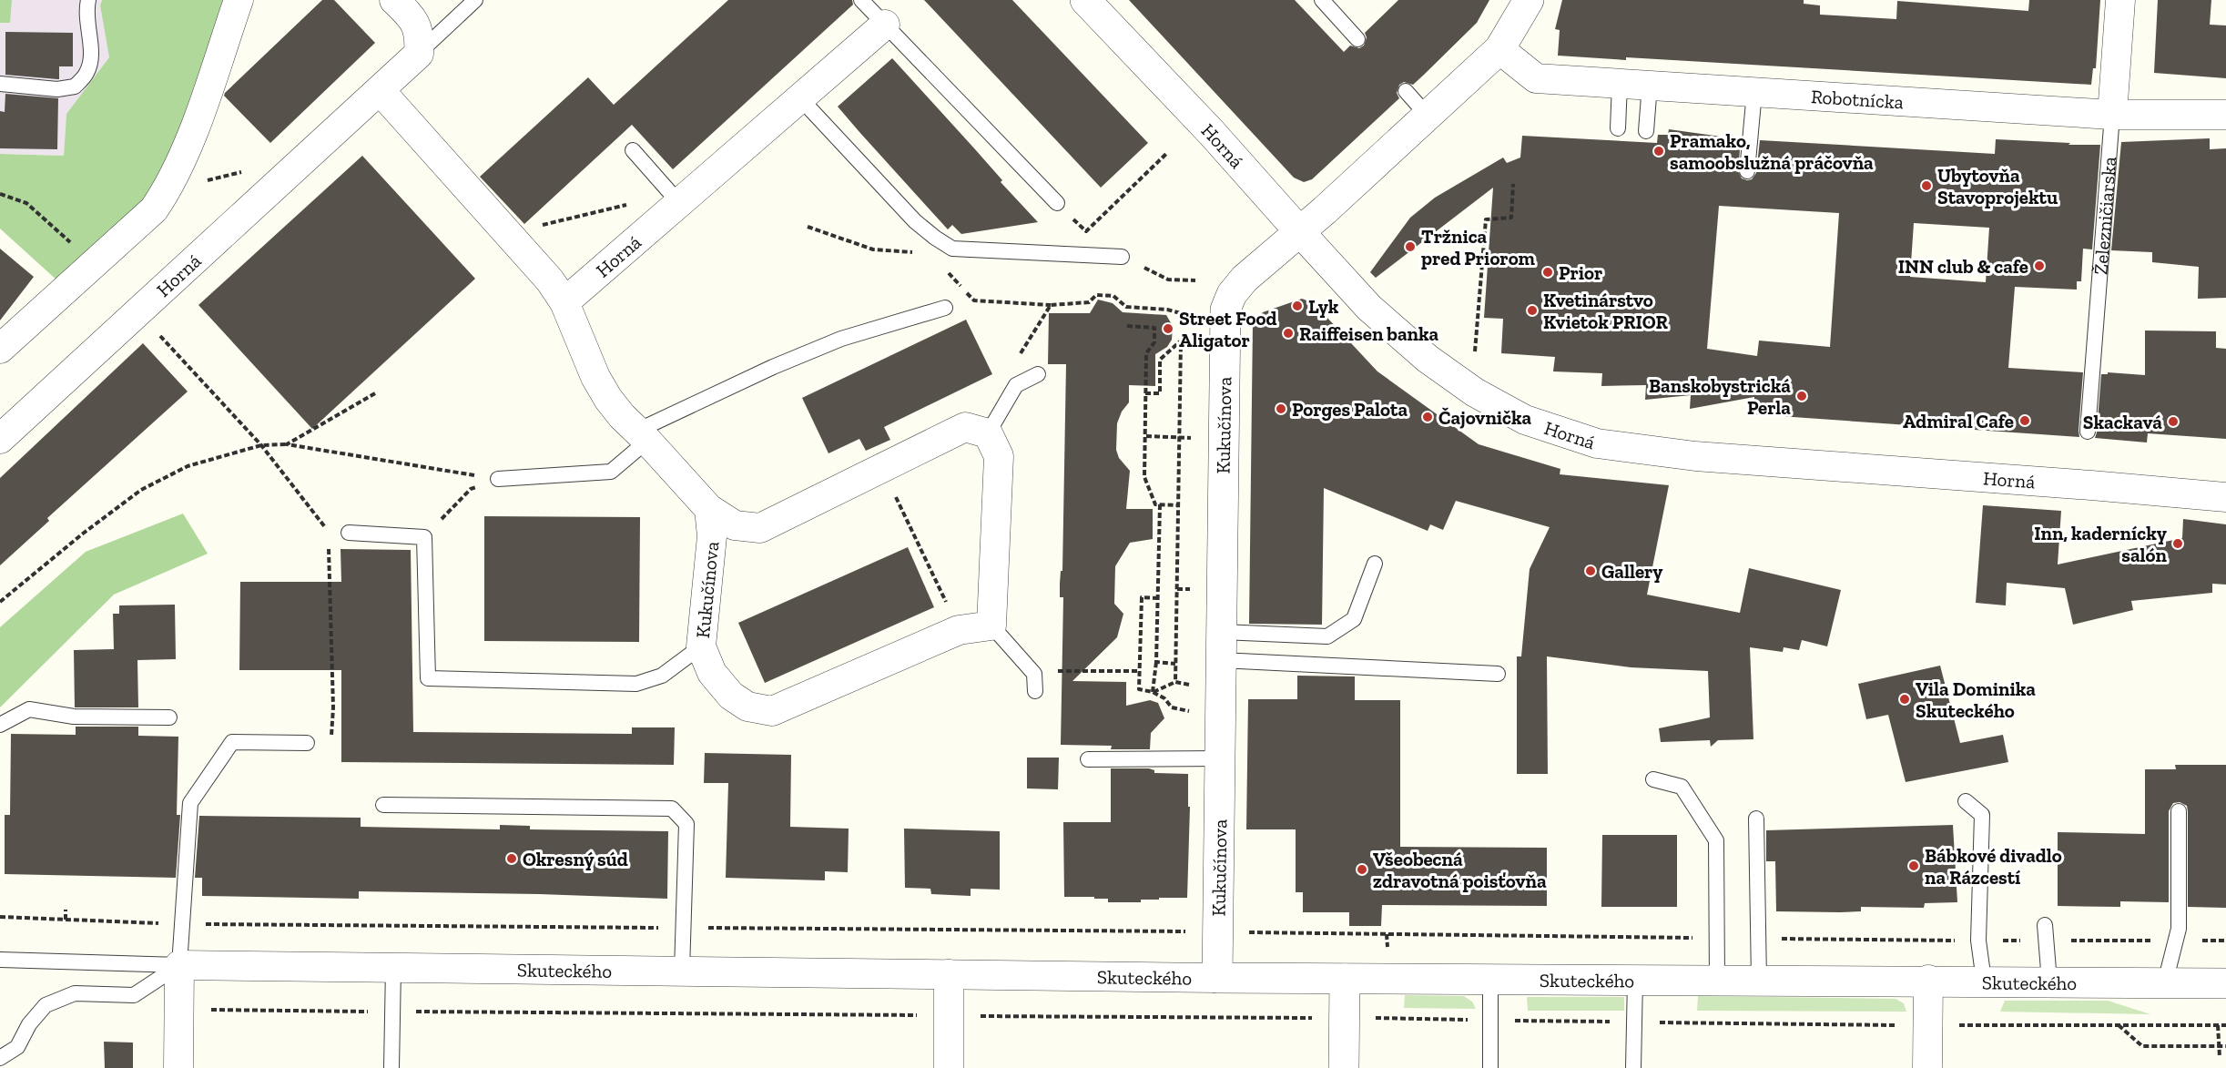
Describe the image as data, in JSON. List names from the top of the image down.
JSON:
{
  "streets": {
    "street": [
      "Robotnícka",
      "Horná",
      "Železničiarska",
      "Kukučínova",
      "Skuteckého"
    ]
  },
  "crossings": [
    ["Robotnícka", "Železničiarska"],
    ["Robotnícka", "Kukučínova"],
    ["Horná", "Kukučínova"],
    ["Kukučínova", "Skuteckého"]
  ],
  "places": [
    "Pramako, samoobslužná práčovňa",
    "Ubytovňa Stavoprojektu",
    "Tržnica pred Priorom",
    "INN club & cafe",
    "Prior",
    "Lyk",
    "Kvetinárstvo Kvietok PRIOR",
    "Street Food Aligator",
    "Raiffeisen banka",
    "Banskobystrická Perla",
    "Porges Palota",
    "Čajovnička",
    "Admiral Cafe",
    "Skackavá",
    "Inn, kadernícky salón",
    "Gallery",
    "Vila Dominika Skuteckého",
    "Okresný súd",
    "Bábkové divadlo na Rázcestí",
    "Všeobecná zdravotná poisťovňa"
  ]
}
